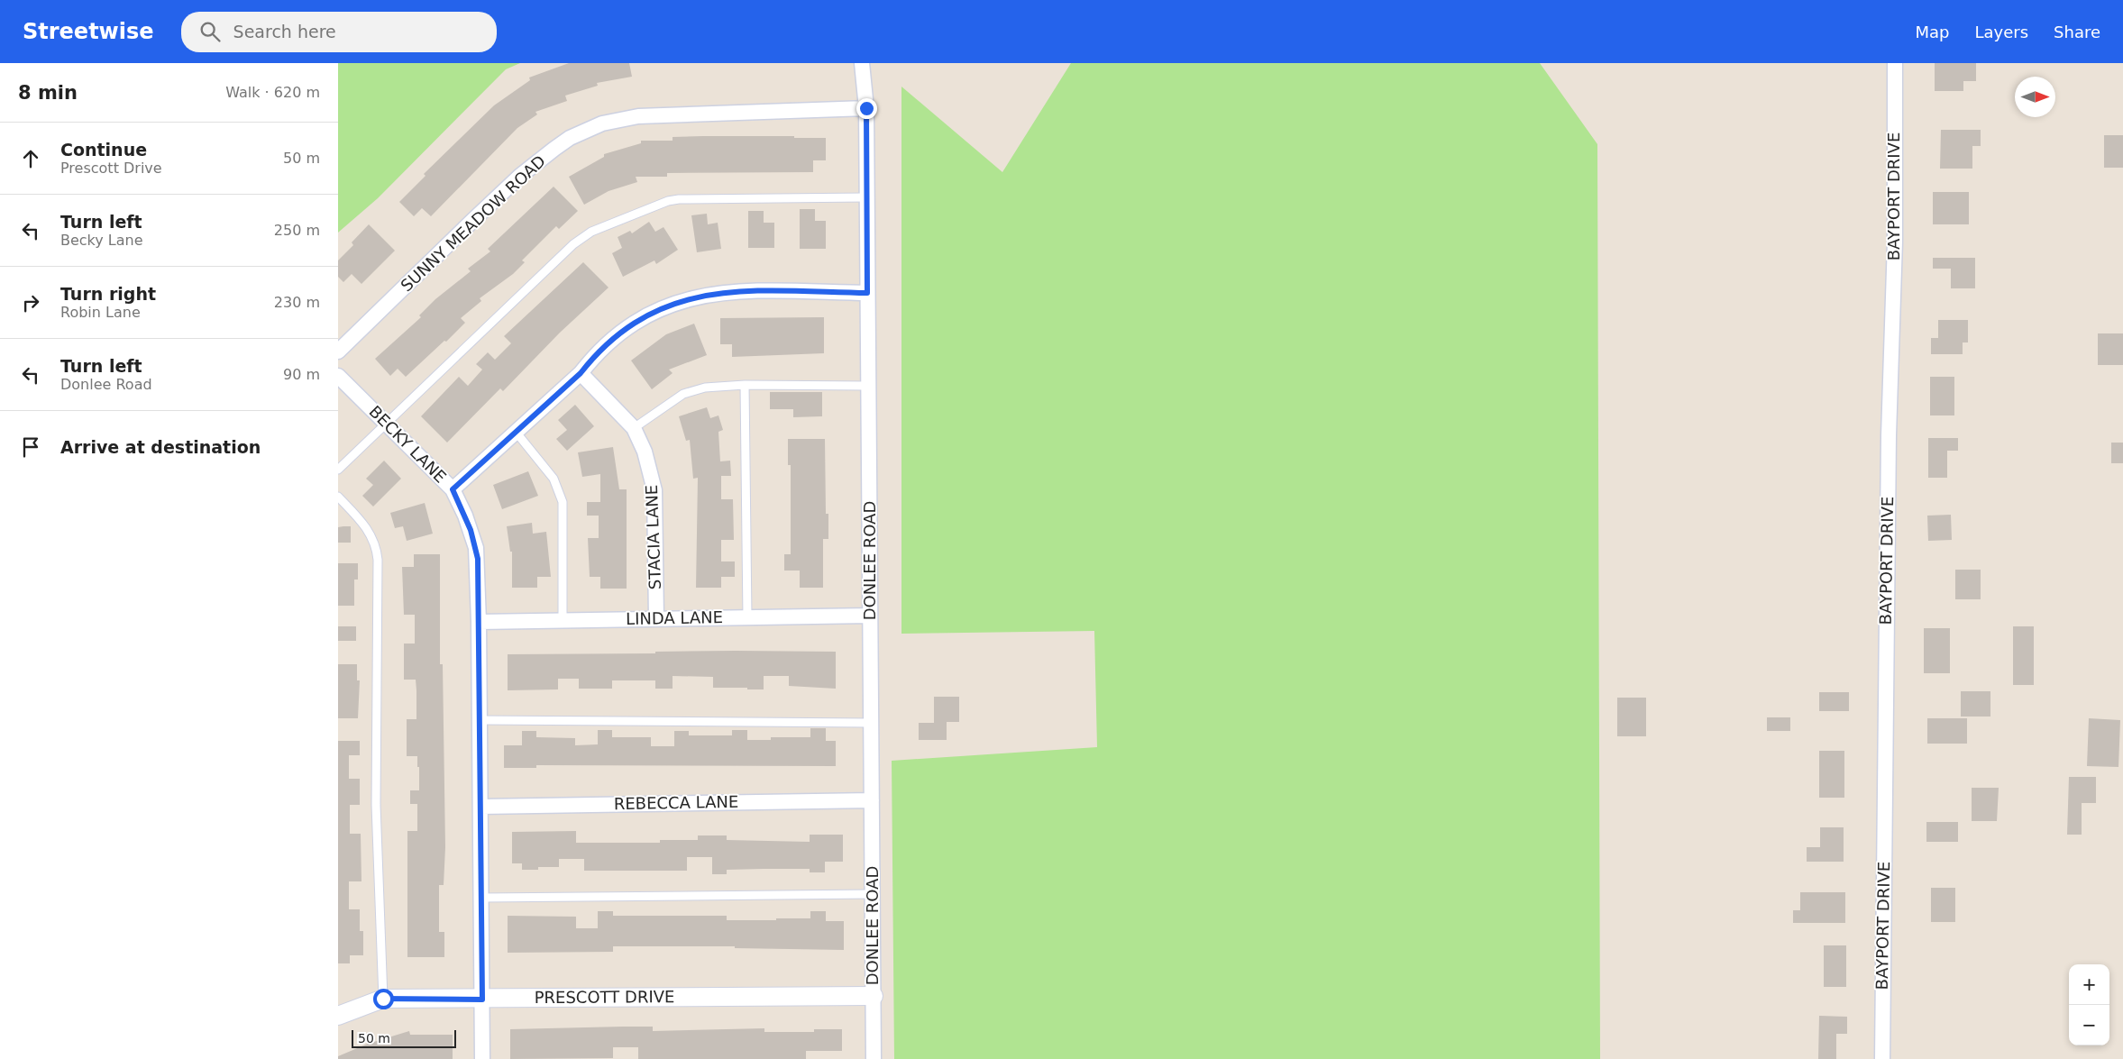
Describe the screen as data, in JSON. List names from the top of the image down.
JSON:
{
  "streets": {
    "street": [
      "BAYPORT DRIVE",
      "SUNNY MEADOW ROAD",
      "BECKY LANE",
      "STACIA LANE",
      "DONLEE ROAD",
      "LINDA LANE",
      "REBECCA LANE",
      "PRESCOTT DRIVE"
    ]
  },
  "crossings": [
    ["SUNNY MEADOW ROAD", "DONLEE ROAD"],
    ["BECKY LANE", "LINDA LANE"],
    ["BECKY LANE", "REBECCA LANE"],
    ["BECKY LANE", "PRESCOTT DRIVE"],
    ["STACIA LANE", "LINDA LANE"],
    ["DONLEE ROAD", "LINDA LANE"],
    ["DONLEE ROAD", "REBECCA LANE"],
    ["DONLEE ROAD", "PRESCOTT DRIVE"]
  ],
  "scale_bar": "50 m",
  "north": "right",
  "page": {
    "header": "Streetwise",
    "search": "Search here",
    "nav": ["Map", "Layers", "Share"],
    "heading": ["8 min", "Walk · 620 m"],
    "list": [
      ["Continue", "Prescott Drive", "50 m"],
      ["Turn left", "Becky Lane", "250 m"],
      ["Turn right", "Robin Lane", "230 m"],
      ["Turn left", "Donlee Road", "90 m"],
      "Arrive at destination"
    ],
    "map_buttons": ["+", "−"],
    "scale": "50 m"
  }
}
